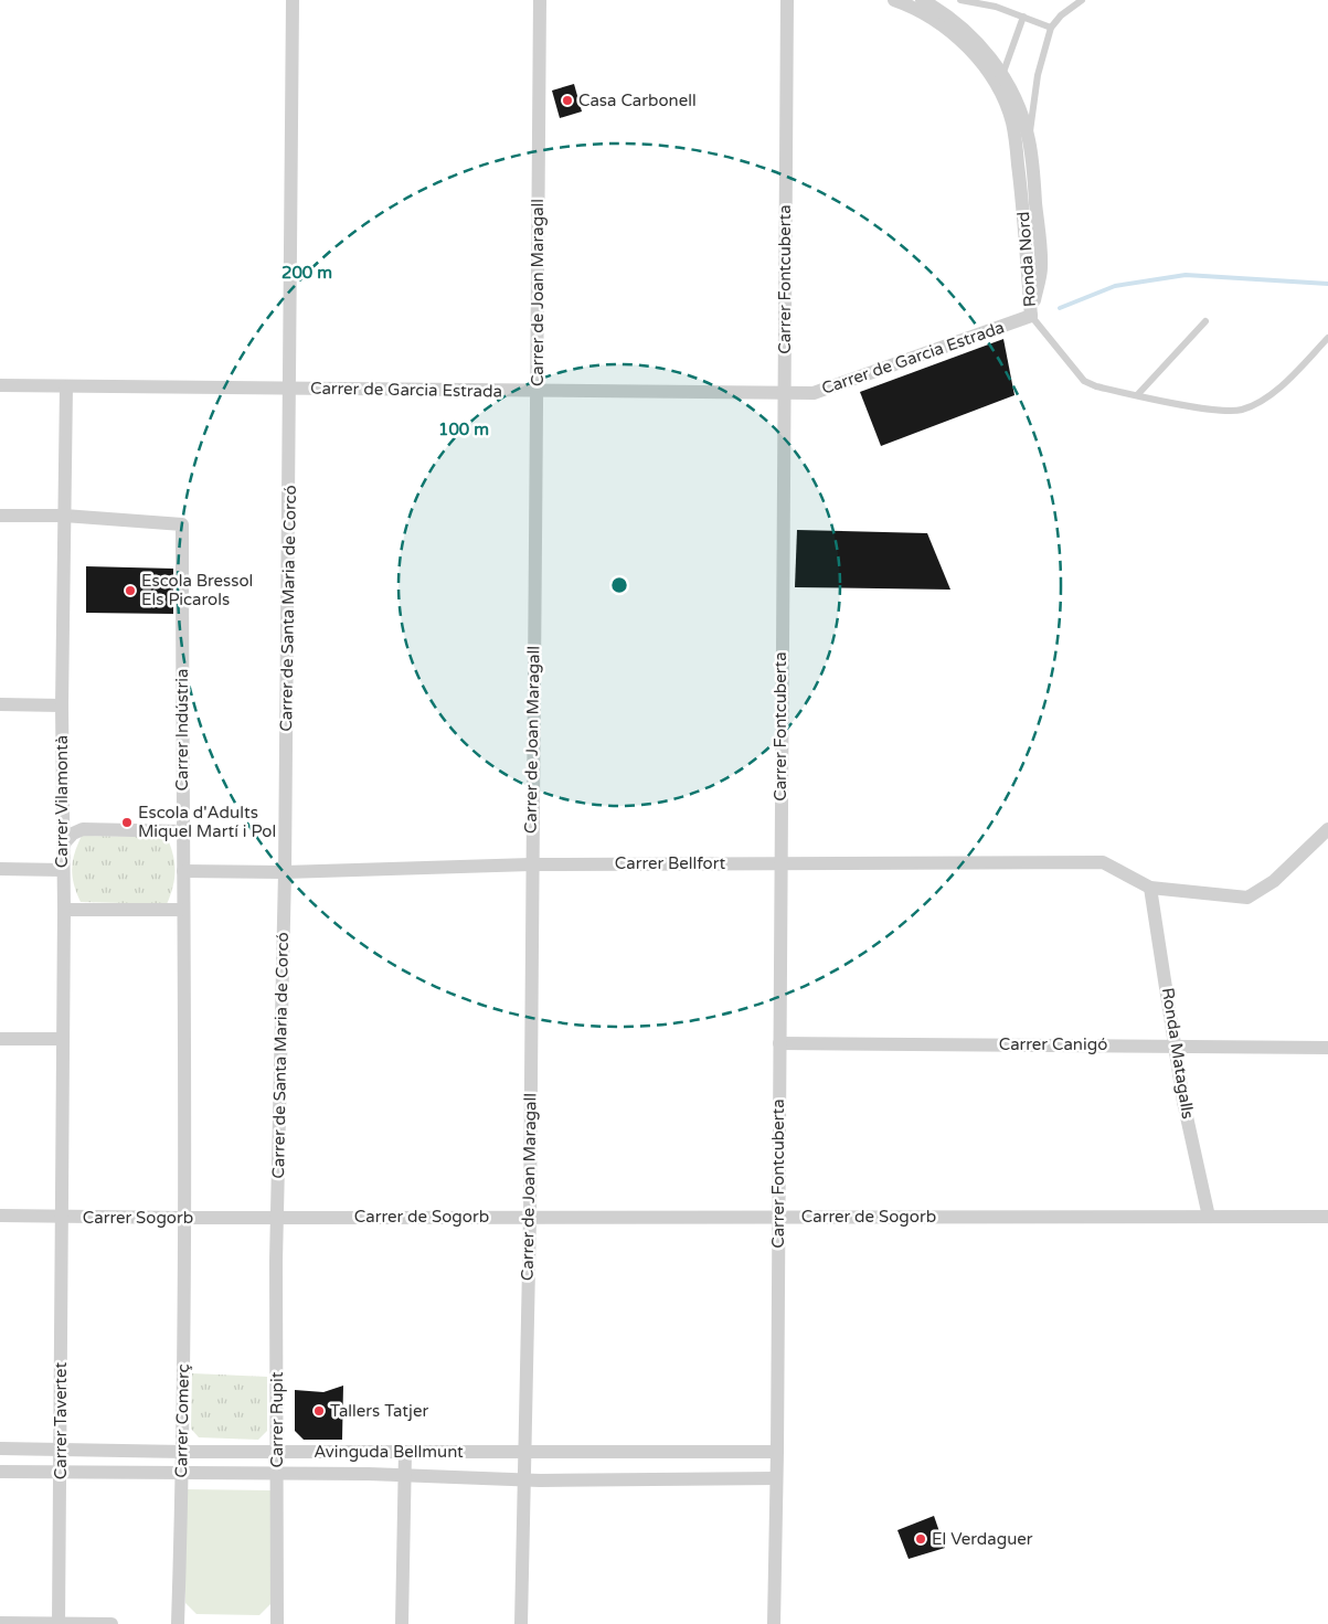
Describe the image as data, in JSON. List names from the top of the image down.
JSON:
{
  "streets": {
    "street": [
      "Ronda Nord",
      "Carrer Fontcuberta",
      "Carrer de Joan Maragall",
      "Carrer de Garcia Estrada",
      "Carrer de Santa Maria de Corcó",
      "Carrer Indústria",
      "Carrer Vilamontà",
      "Carrer Bellfort",
      "Carrer Canigó",
      "Ronda Matagalls",
      "Carrer de Sogorb",
      "Carrer Sogorb",
      "Carrer Rupit",
      "Carrer Tavertet",
      "Carrer Comerç",
      "Avinguda Bellmunt"
    ]
  },
  "crossings": [
    ["Ronda Nord", "Carrer de Garcia Estrada"],
    ["Carrer Fontcuberta", "Carrer de Garcia Estrada"],
    ["Carrer Fontcuberta", "Carrer Bellfort"],
    ["Carrer Fontcuberta", "Carrer Canigó"],
    ["Carrer Fontcuberta", "Carrer de Sogorb"],
    ["Carrer Fontcuberta", "Avinguda Bellmunt"],
    ["Carrer de Joan Maragall", "Carrer de Garcia Estrada"],
    ["Carrer de Joan Maragall", "Carrer Bellfort"],
    ["Carrer de Joan Maragall", "Carrer de Sogorb"],
    ["Carrer de Joan Maragall", "Avinguda Bellmunt"],
    ["Carrer de Garcia Estrada", "Carrer de Santa Maria de Corcó"],
    ["Carrer de Garcia Estrada", "Carrer Vilamontà"],
    ["Carrer de Santa Maria de Corcó", "Carrer Bellfort"],
    ["Carrer de Santa Maria de Corcó", "Carrer de Sogorb"],
    ["Carrer de Santa Maria de Corcó", "Carrer Sogorb"],
    ["Carrer de Santa Maria de Corcó", "Carrer Rupit"],
    ["Carrer Indústria", "Carrer Vilamontà"],
    ["Carrer Indústria", "Carrer Bellfort"],
    ["Carrer Indústria", "Carrer Sogorb"],
    ["Carrer Indústria", "Carrer Comerç"],
    ["Carrer Vilamontà", "Carrer Sogorb"],
    ["Carrer Vilamontà", "Carrer Tavertet"],
    ["Carrer Bellfort", "Ronda Matagalls"],
    ["Carrer Canigó", "Ronda Matagalls"],
    ["Ronda Matagalls", "Carrer de Sogorb"],
    ["Carrer de Sogorb", "Carrer Sogorb"],
    ["Carrer de Sogorb", "Carrer Rupit"],
    ["Carrer Sogorb", "Carrer Rupit"],
    ["Carrer Sogorb", "Carrer Tavertet"],
    ["Carrer Sogorb", "Carrer Comerç"],
    ["Carrer Rupit", "Avinguda Bellmunt"],
    ["Carrer Tavertet", "Avinguda Bellmunt"],
    ["Carrer Comerç", "Avinguda Bellmunt"]
  ],
  "places": [
    "Casa Carbonell",
    "Escola Bressol Els Picarols",
    "Escola d'Adults Miquel Martí i Pol",
    "Tallers Tatjer",
    "El Verdaguer"
  ],
  "rings": ["200 m", "100 m"]
}
